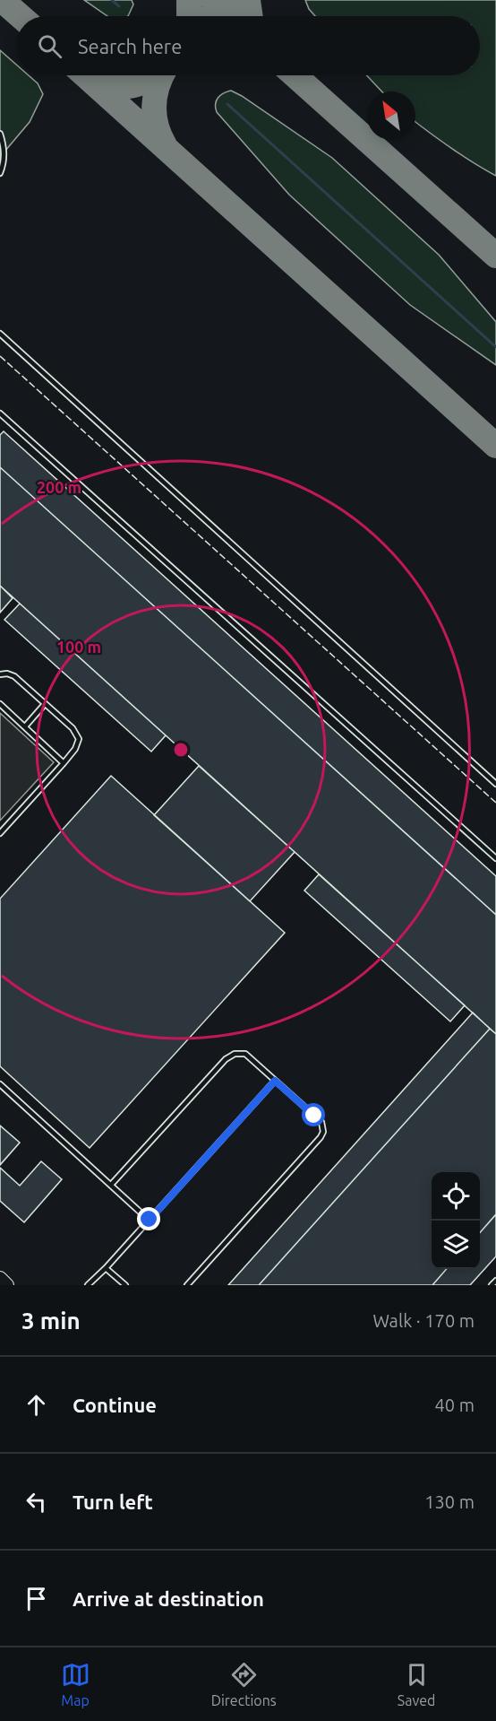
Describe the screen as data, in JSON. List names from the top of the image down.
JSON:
{
  "north": "top left",
  "page": {
    "search": "Search here",
    "heading": ["3 min", "Walk · 170 m"],
    "list": [
      ["Continue", "40 m"],
      ["Turn left", "130 m"],
      "Arrive at destination"
    ],
    "nav": ["Map", "Directions", "Saved"]
  },
  "rings": ["200 m", "100 m"]
}
